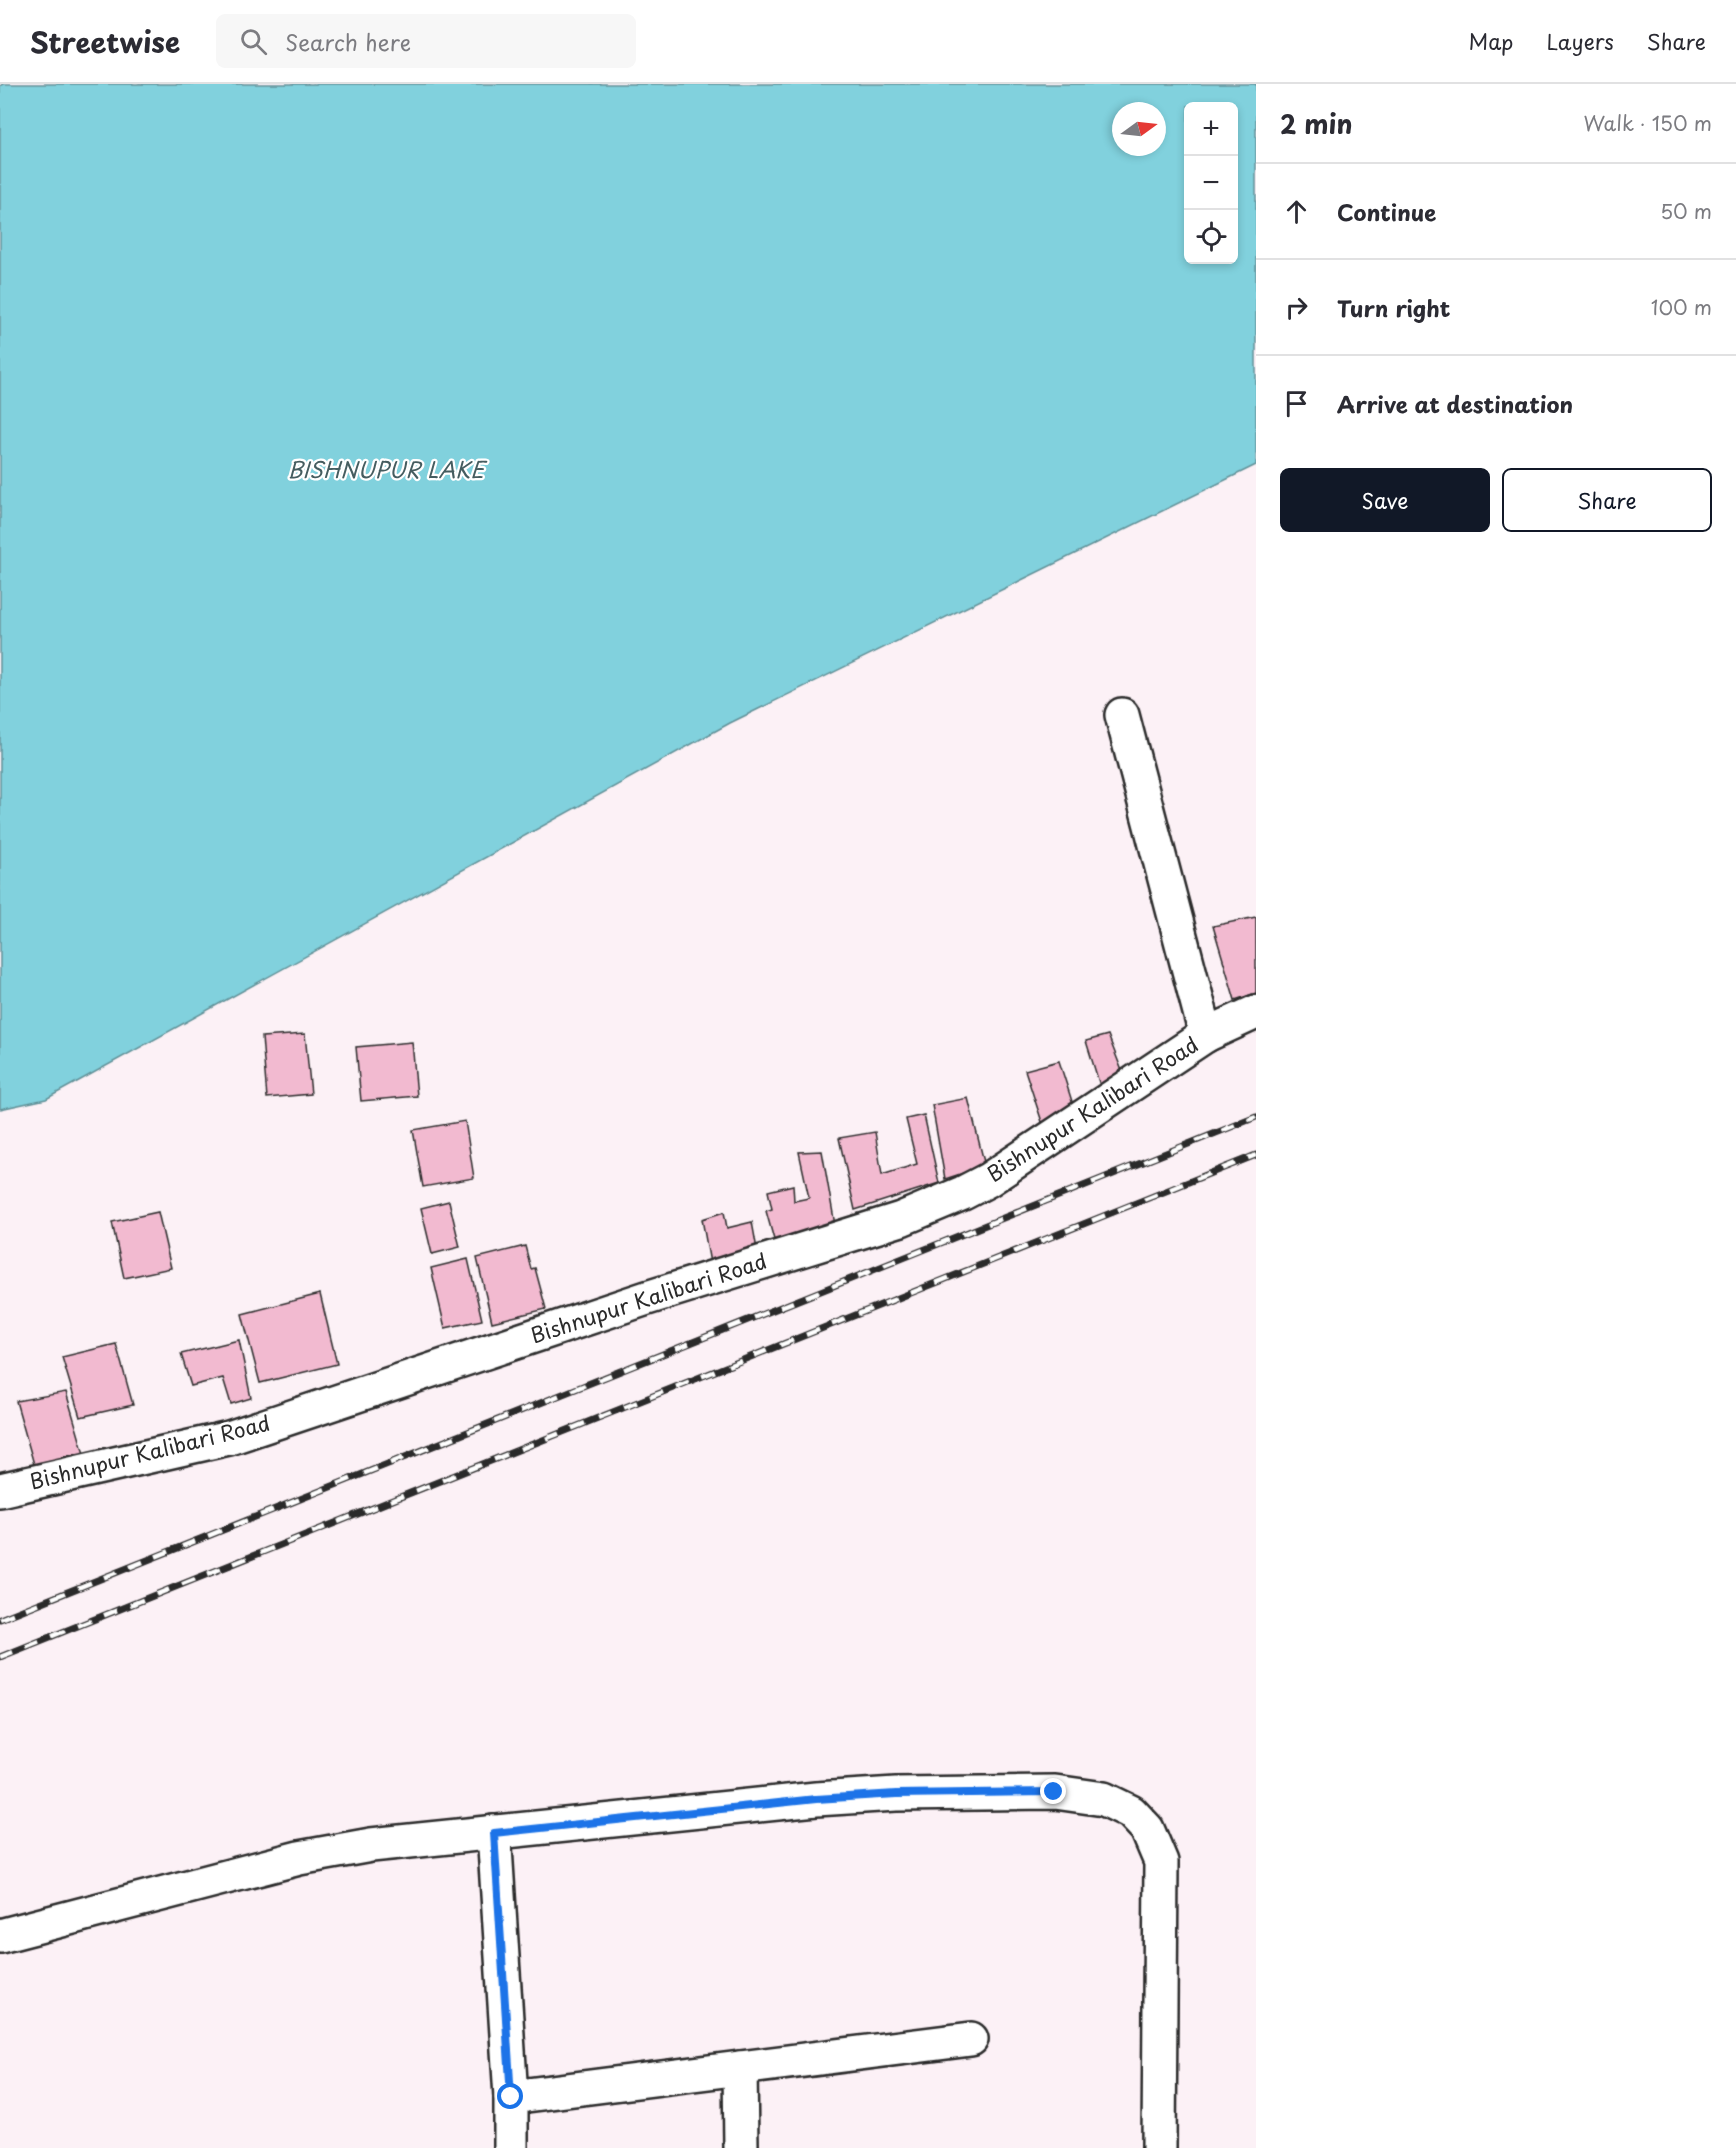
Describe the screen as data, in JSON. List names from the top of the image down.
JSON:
{
  "streets": {
    "street": ["Bishnupur Kalibari Road"]
  },
  "water": ["BISHNUPUR LAKE"],
  "north": "right",
  "page": {
    "header": "Streetwise",
    "search": "Search here",
    "nav": ["Map", "Layers", "Share"],
    "heading": ["2 min", "Walk · 150 m"],
    "map_buttons": ["+", "−"],
    "list": [
      ["Continue", "50 m"],
      ["Turn right", "100 m"],
      "Arrive at destination"
    ],
    "buttons": ["Save", "Share"]
  }
}
